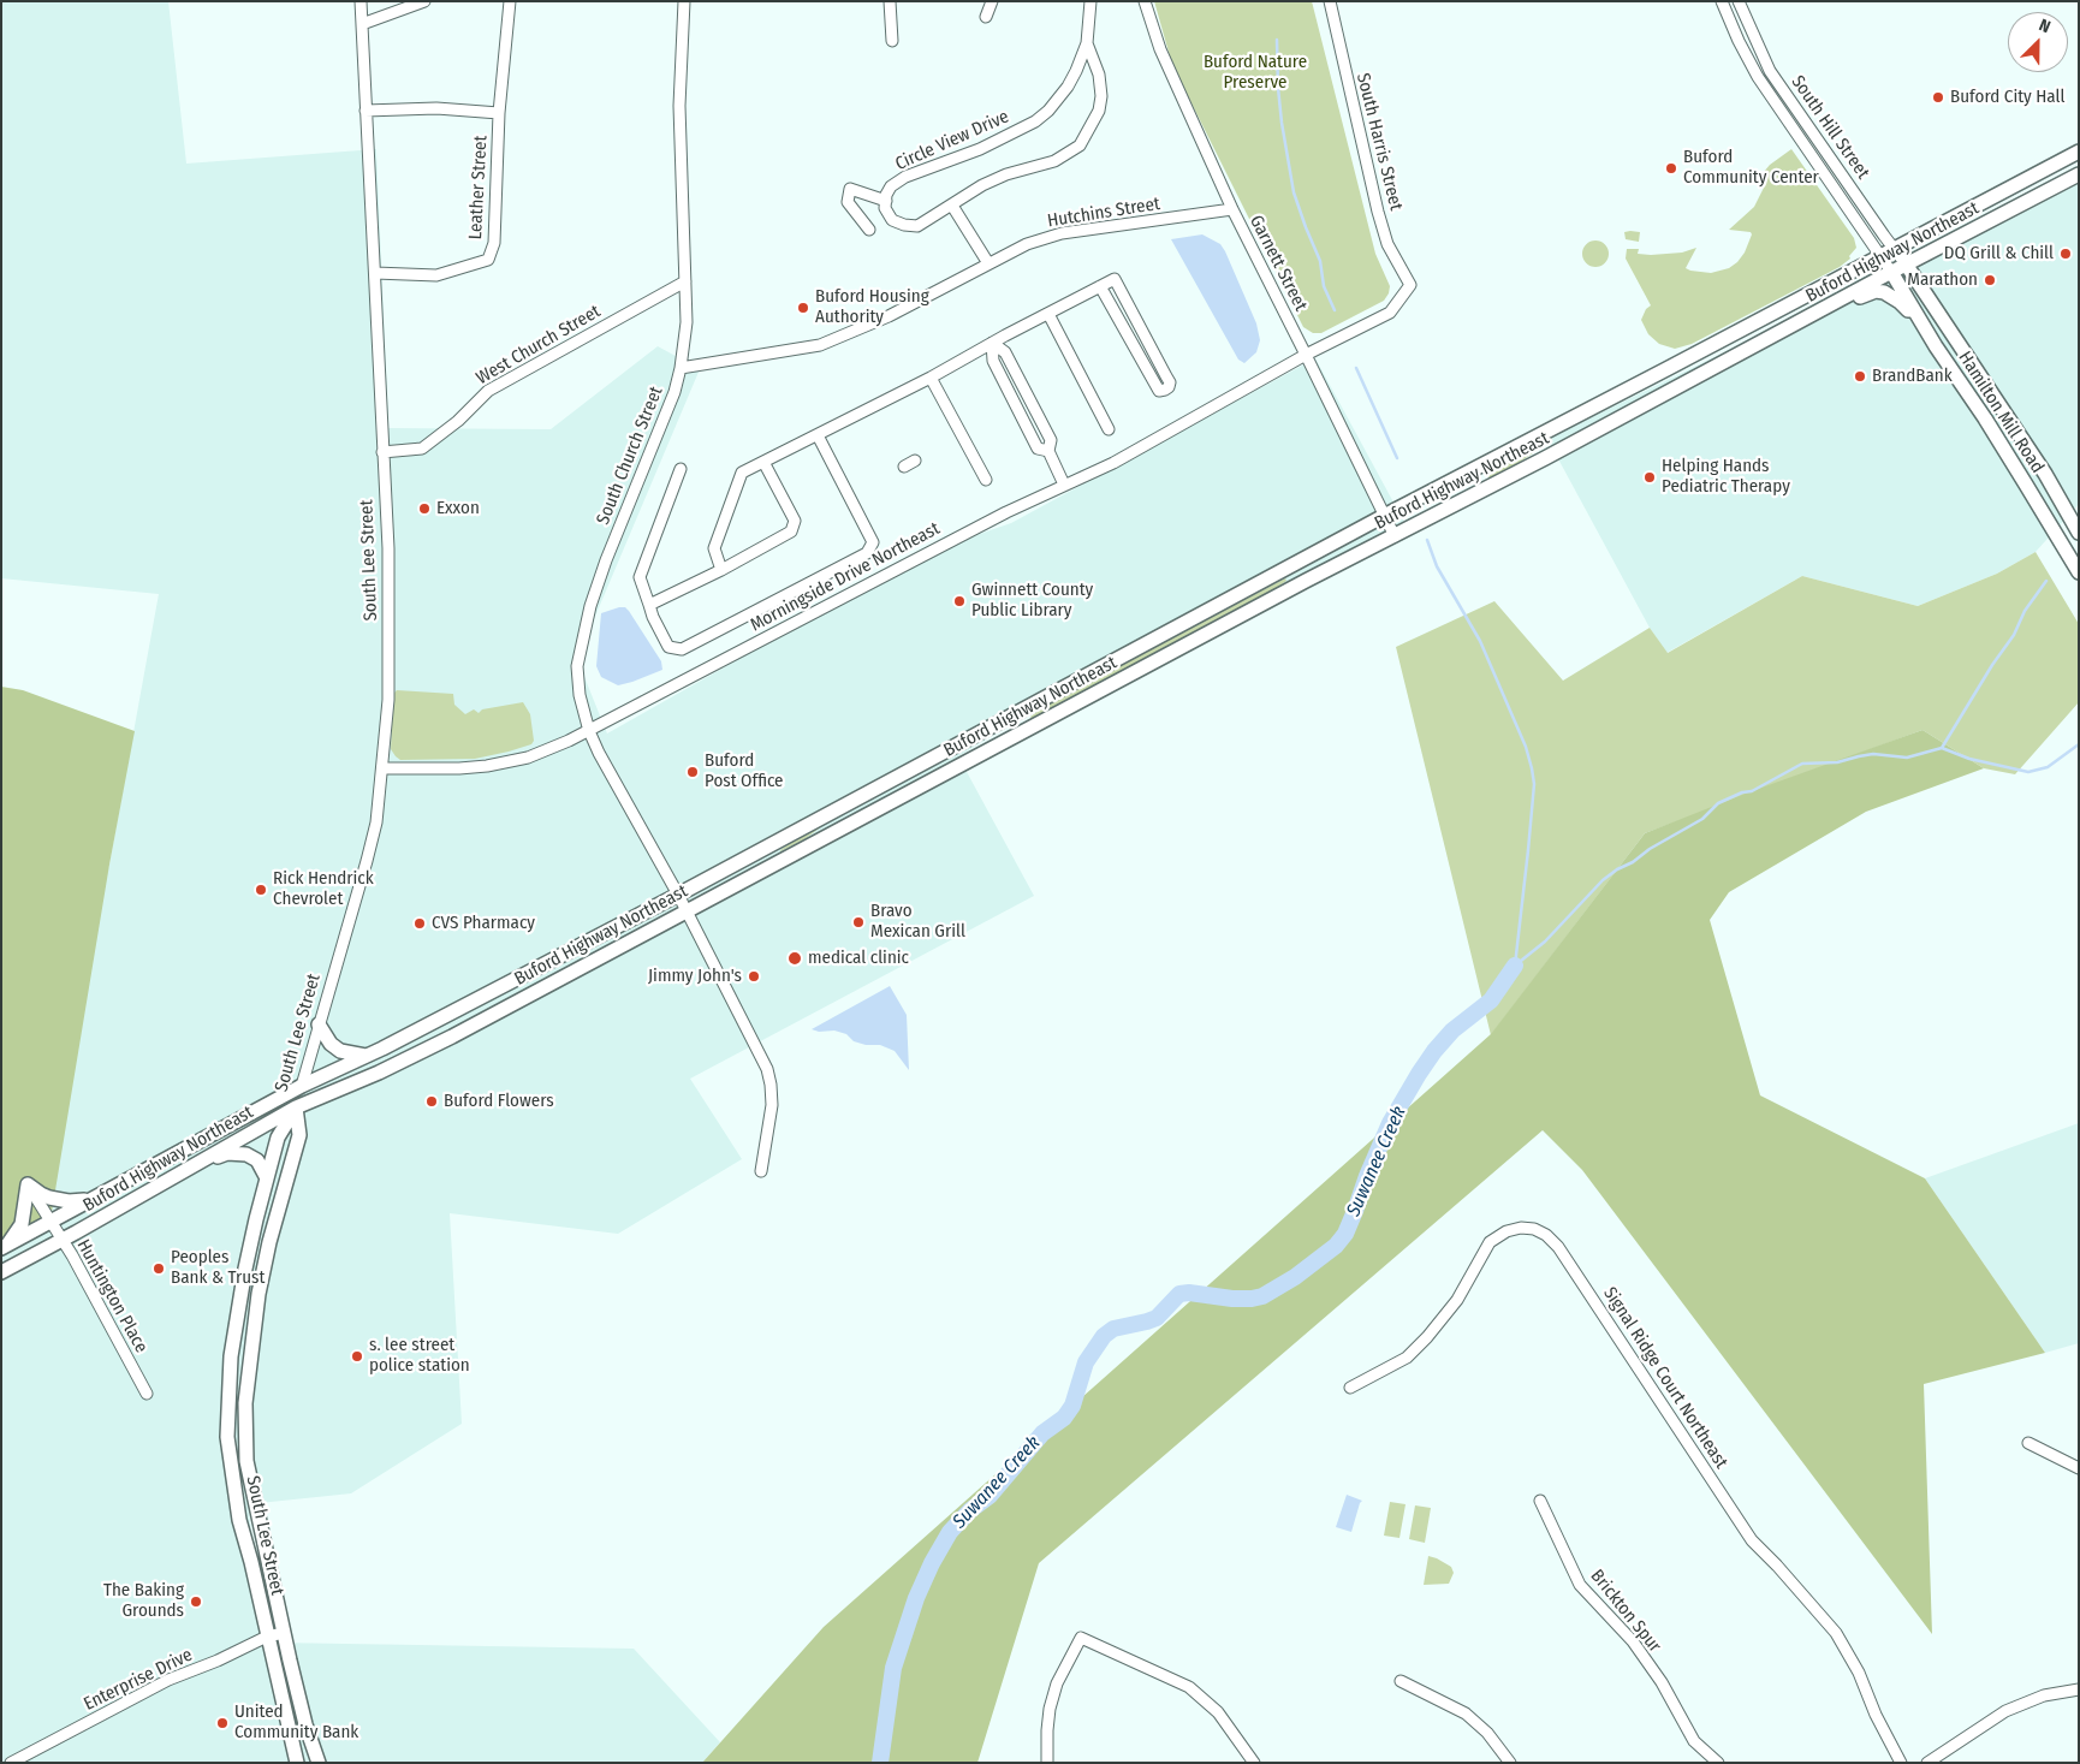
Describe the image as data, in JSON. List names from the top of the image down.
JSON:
{
  "streets": {
    "main road": ["Buford Highway Northeast", "Hamilton Mill Road", "South Lee Street"],
    "street": [
      "South Hill Street",
      "Circle View Drive",
      "South Harris Street",
      "Leather Street",
      "Hutchins Street",
      "Garnett Street",
      "West Church Street",
      "South Church Street",
      "Morningside Drive Northeast",
      "Huntington Place",
      "Signal Ridge Court Northeast",
      "Brickton Spur",
      "Enterprise Drive"
    ]
  },
  "crossings": [
    ["South Hill Street", "Buford Highway Northeast"],
    ["South Hill Street", "Hamilton Mill Road"],
    ["South Harris Street", "Morningside Drive Northeast"],
    ["Leather Street", "South Lee Street"],
    ["Hutchins Street", "Garnett Street"],
    ["Hutchins Street", "South Church Street"],
    ["Buford Highway Northeast", "Garnett Street"],
    ["Buford Highway Northeast", "Hamilton Mill Road"],
    ["Buford Highway Northeast", "South Church Street"],
    ["Buford Highway Northeast", "South Lee Street"],
    ["Buford Highway Northeast", "Huntington Place"],
    ["Garnett Street", "Morningside Drive Northeast"],
    ["West Church Street", "South Church Street"],
    ["West Church Street", "South Lee Street"],
    ["South Church Street", "Morningside Drive Northeast"],
    ["South Lee Street", "Morningside Drive Northeast"],
    ["South Lee Street", "Enterprise Drive"]
  ],
  "water": ["Suwanee Creek"],
  "parks": ["Buford Nature Preserve"],
  "places": [
    "Buford City Hall",
    "Buford Community Center",
    "DQ Grill & Chill",
    "Marathon",
    "Buford Housing Authority",
    "BrandBank",
    "Helping Hands Pediatric Therapy",
    "Exxon",
    "Gwinnett County Public Library",
    "Buford Post Office",
    "Rick Hendrick Chevrolet",
    "Bravo Mexican Grill",
    "CVS Pharmacy",
    "medical clinic",
    "Jimmy John's",
    "Buford Flowers",
    "Peoples Bank & Trust",
    "s. lee street police station",
    "The Baking Grounds",
    "United Community Bank"
  ],
  "north": "top right"
}
